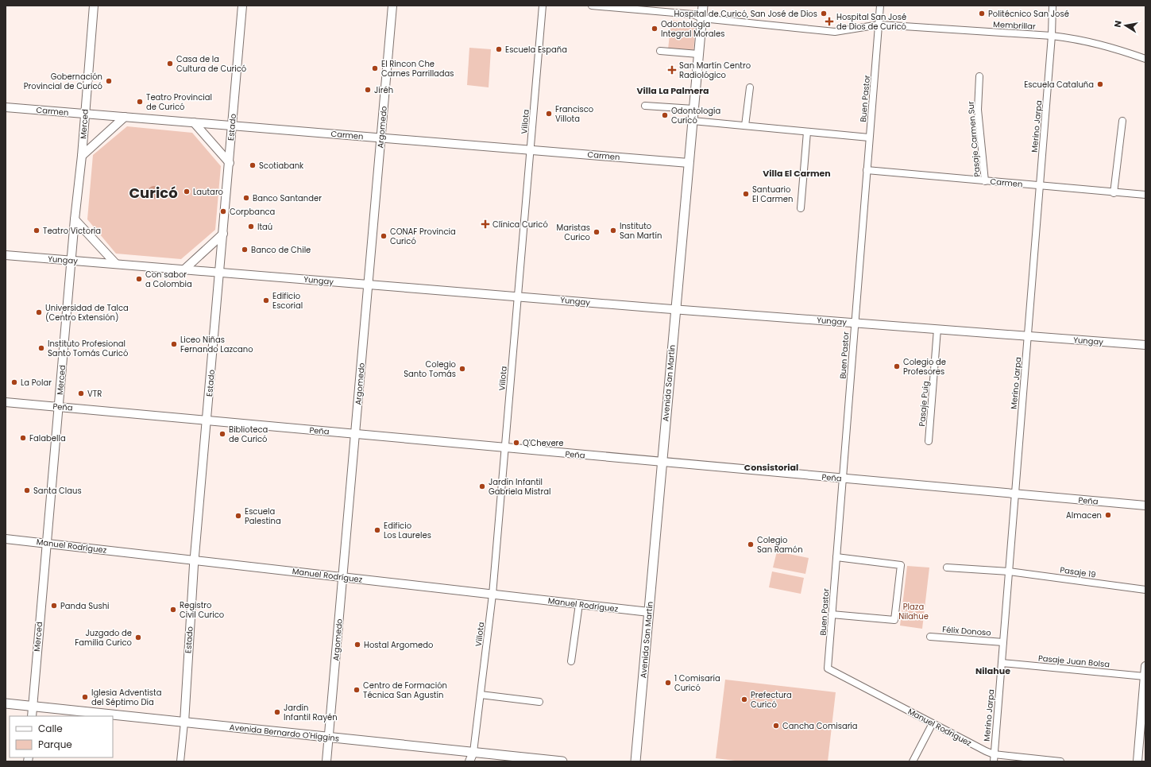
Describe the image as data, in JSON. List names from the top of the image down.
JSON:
{
  "streets": {
    "main road": ["Avenida San Martín", "Avenida Bernardo O'Higgins"],
    "street": [
      "Membrillar",
      "Buen Pastor",
      "Carmen",
      "Villota",
      "Merced",
      "Merino Jarpa",
      "Estado",
      "Argomedo",
      "Pasaje Carmen Sur",
      "Yungay",
      "Pasaje Puig",
      "Peña",
      "Manuel Rodríguez",
      "Pasaje 19",
      "Félix Donoso",
      "Pasaje Juan Bolsa"
    ]
  },
  "crossings": [
    ["Membrillar", "Buen Pastor"],
    ["Membrillar", "Merino Jarpa"],
    ["Membrillar", "Avenida San Martín"],
    ["Buen Pastor", "Carmen"],
    ["Buen Pastor", "Yungay"],
    ["Buen Pastor", "Peña"],
    ["Buen Pastor", "Manuel Rodríguez"],
    ["Carmen", "Villota"],
    ["Carmen", "Merced"],
    ["Carmen", "Merino Jarpa"],
    ["Carmen", "Estado"],
    ["Carmen", "Argomedo"],
    ["Carmen", "Pasaje Carmen Sur"],
    ["Carmen", "Avenida San Martín"],
    ["Villota", "Yungay"],
    ["Villota", "Peña"],
    ["Villota", "Manuel Rodríguez"],
    ["Villota", "Avenida Bernardo O'Higgins"],
    ["Merced", "Yungay"],
    ["Merced", "Peña"],
    ["Merced", "Manuel Rodríguez"],
    ["Merced", "Avenida Bernardo O'Higgins"],
    ["Merino Jarpa", "Yungay"],
    ["Merino Jarpa", "Peña"],
    ["Merino Jarpa", "Manuel Rodríguez"],
    ["Merino Jarpa", "Pasaje 19"],
    ["Merino Jarpa", "Félix Donoso"],
    ["Merino Jarpa", "Pasaje Juan Bolsa"],
    ["Estado", "Yungay"],
    ["Estado", "Peña"],
    ["Estado", "Manuel Rodríguez"],
    ["Estado", "Avenida Bernardo O'Higgins"],
    ["Argomedo", "Yungay"],
    ["Argomedo", "Peña"],
    ["Argomedo", "Manuel Rodríguez"],
    ["Argomedo", "Avenida Bernardo O'Higgins"],
    ["Yungay", "Avenida San Martín"],
    ["Yungay", "Pasaje Puig"],
    ["Avenida San Martín", "Peña"],
    ["Avenida San Martín", "Manuel Rodríguez"]
  ],
  "districts": [
    "Villa La Palmera",
    "Villa El Carmen",
    "Curicó",
    "Consistorial",
    "Nilahue"
  ],
  "parks": ["Plaza Nilahue"],
  "places": {
    "other": [
      "Hospital de Curicó, San José de Dios",
      "Politécnico San José",
      "Odontología Integral Morales",
      "Escuela España",
      "Casa de la Cultura de Curicó",
      "El Rincon Che Carnes Parrilladas",
      "Gobernación Provincial de Curicó",
      "Escuela Cataluña",
      "Jiréh",
      "Teatro Provincial de Curicó",
      "Francisco Villota",
      "Odontología Curicó",
      "Scotiabank",
      "Lautaro",
      "Santuario El Carmen",
      "Banco Santander",
      "Corpbanca",
      "Itaú",
      "Teatro Victoria",
      "Instituto San Martín",
      "Maristas Curico",
      "CONAF Provincia Curicó",
      "Banco de Chile",
      "Con sabor a Colombia",
      "Edificio Escorial",
      "Universidad de Talca (Centro Extensión)",
      "Liceo Niñas Fernando Lazcano",
      "Instituto Profesional Santo Tomás Curicó",
      "Colegio de Profesores",
      "Colegio Santo Tomás",
      "La Polar",
      "VTR",
      "Biblioteca de Curicó",
      "Falabella",
      "Q'Chevere",
      "Jardín Infantil Gabriela Mistral",
      "Santa Claus",
      "Almacen",
      "Escuela Palestina",
      "Edificio Los Laureles",
      "Colegio San Ramón",
      "Panda Sushi",
      "Registro Civil Curico",
      "Juzgado de Familia Curico",
      "Hostal Argomedo",
      "1 Comisaría Curicó",
      "Centro de Formación Técnica San Agustín",
      "Iglesia Adventista del Séptimo Día",
      "Prefectura Curicó",
      "Jardín Infantil Rayén",
      "Cancha Comisaría"
    ],
    "health": ["Hospital San José de Dios de Curicó", "San Martín Centro Radiológico", "Clínica Curicó"]
  },
  "legend": ["Calle", "Parque"],
  "north": "left"
}
